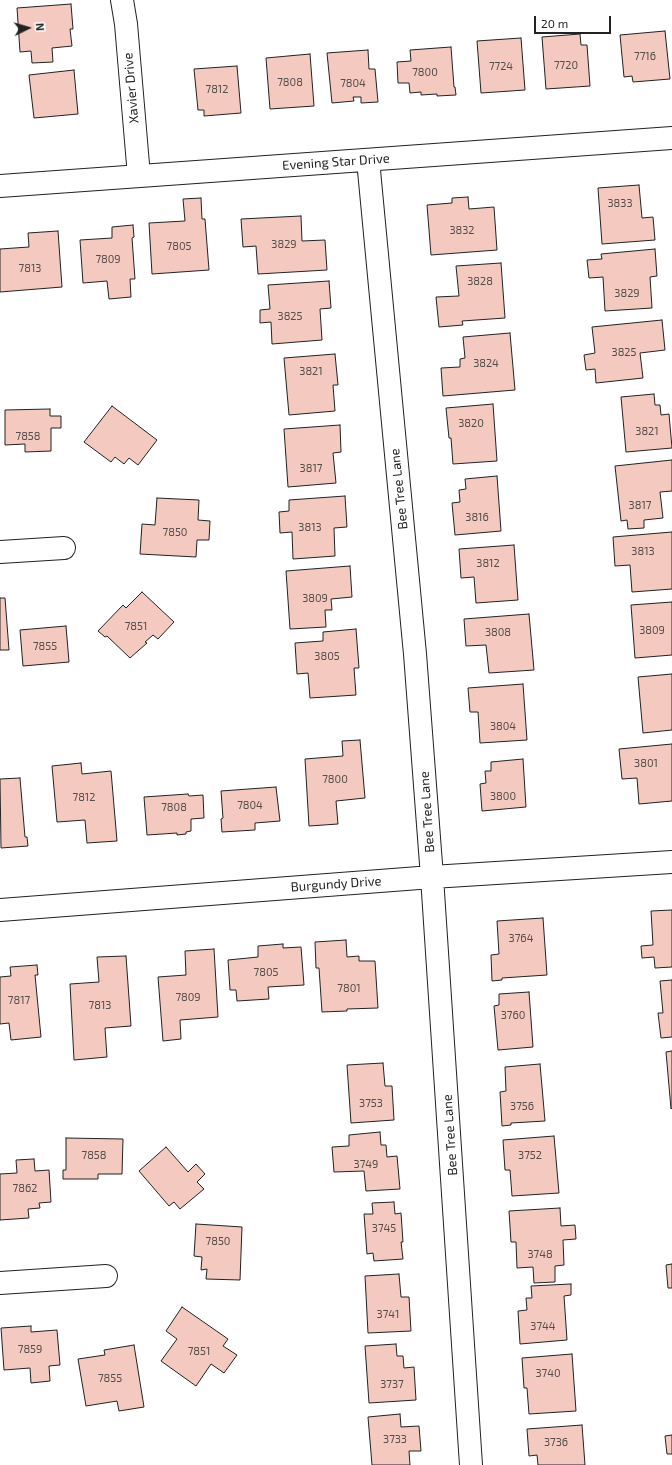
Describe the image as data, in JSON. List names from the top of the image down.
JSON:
{
  "streets": {
    "street": [
      "Xavier Drive",
      "Evening Star Drive",
      "Bee Tree Lane",
      "Burgundy Drive"
    ]
  },
  "crossings": [
    ["Xavier Drive", "Evening Star Drive"],
    ["Evening Star Drive", "Bee Tree Lane"],
    ["Bee Tree Lane", "Burgundy Drive"]
  ],
  "house_numbers": [
    "7716",
    "7720",
    "7724",
    "7800",
    "7808",
    "7804",
    "7812",
    "3833",
    "3832",
    "3829",
    "7805",
    "7809",
    "7813",
    "3828",
    "3829",
    "3825",
    "3825",
    "3824",
    "3821",
    "3820",
    "3821",
    "7858",
    "3817",
    "3817",
    "3816",
    "3813",
    "7850",
    "3813",
    "3812",
    "3809",
    "7851",
    "3809",
    "3808",
    "7855",
    "3805",
    "3804",
    "3801",
    "7800",
    "3800",
    "7812",
    "7804",
    "7808",
    "3764",
    "7805",
    "7801",
    "7809",
    "7817",
    "7813",
    "3760",
    "3753",
    "3756",
    "7858",
    "3752",
    "3749",
    "7862",
    "3745",
    "7850",
    "3748",
    "3741",
    "3744",
    "7859",
    "7851",
    "3740",
    "7855",
    "3737",
    "3733",
    "3736"
  ],
  "scale_bar": "20 m",
  "north": "right"
}
